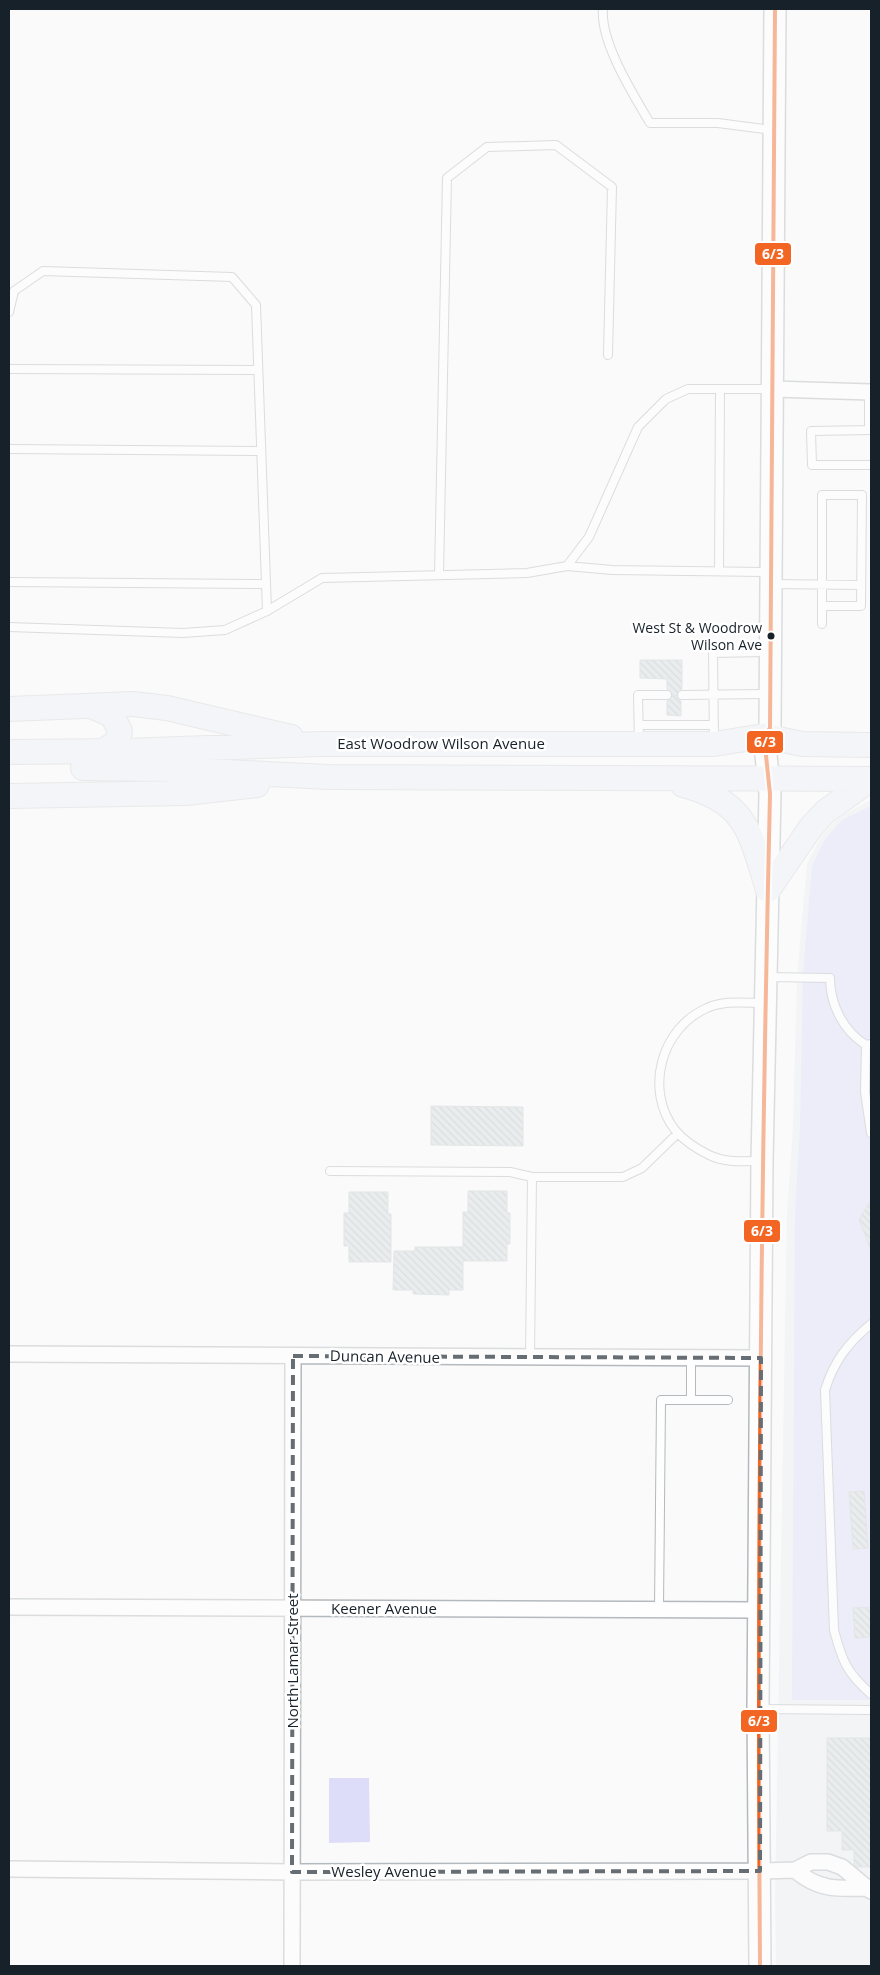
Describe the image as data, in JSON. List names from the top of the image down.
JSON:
{
  "streets": {
    "main road": ["East Woodrow Wilson Avenue"],
    "street": [
      "Duncan Avenue",
      "Keener Avenue",
      "North Lamar Street",
      "Wesley Avenue"
    ]
  },
  "crossings": [
    ["Duncan Avenue", "North Lamar Street"],
    ["Keener Avenue", "North Lamar Street"],
    ["North Lamar Street", "Wesley Avenue"]
  ],
  "places": ["West St & Woodrow Wilson Ave"],
  "lines": ["transit line 6/3"]
}
